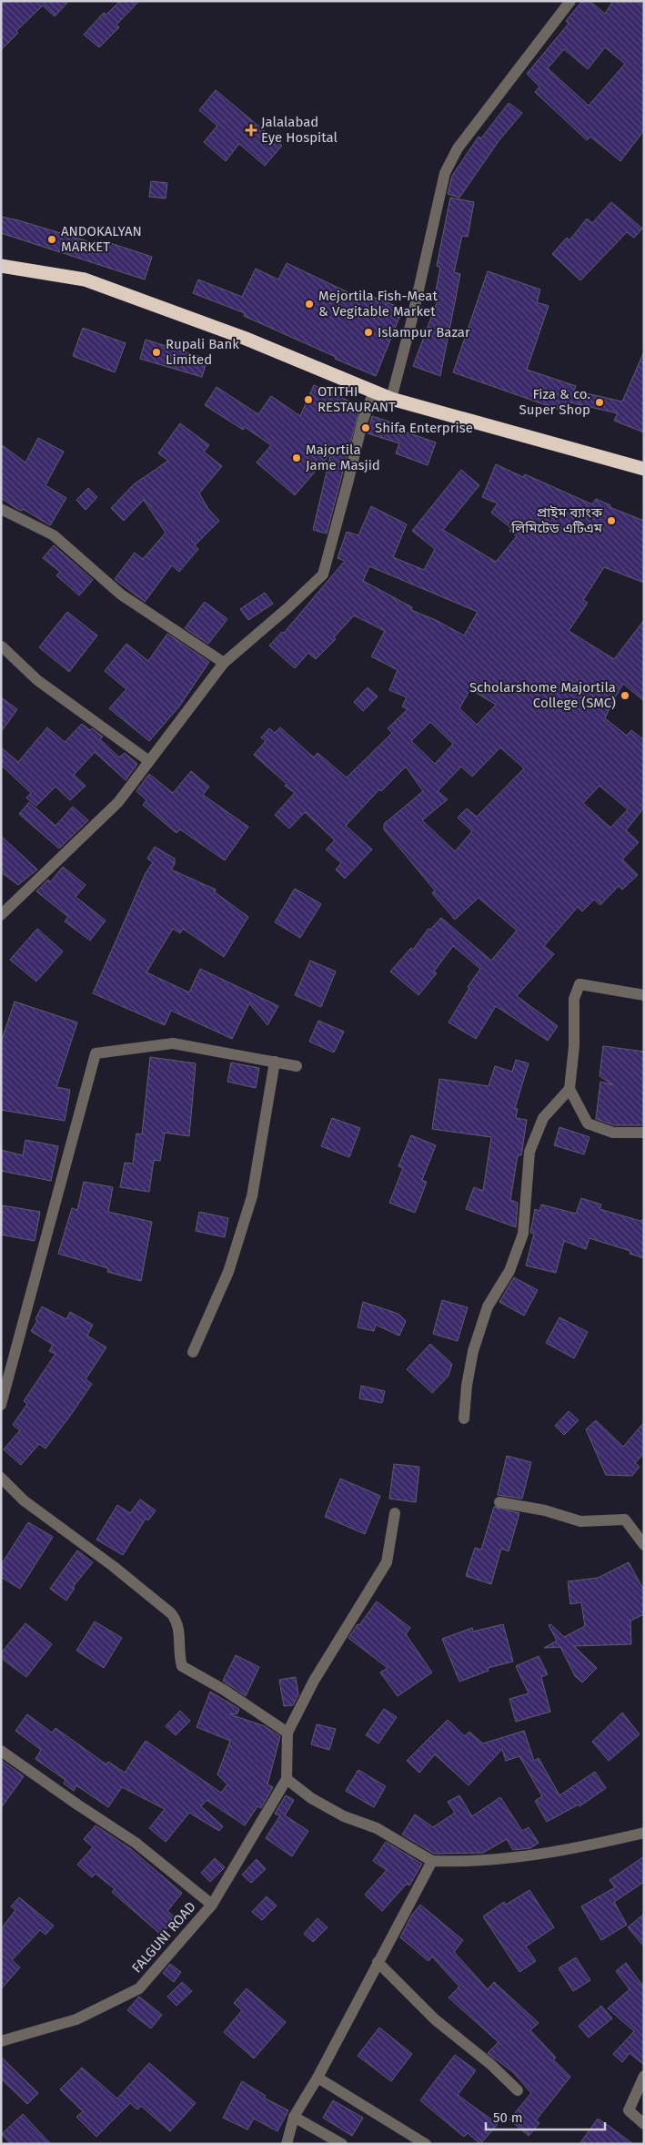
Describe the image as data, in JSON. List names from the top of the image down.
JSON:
{
  "streets": {
    "street": ["FALGUNI ROAD"]
  },
  "places": {
    "health": ["Jalalabad Eye Hospital"],
    "other": [
      "ANDOKALYAN MARKET",
      "Mejortila Fish-Meat & Vegitable Market",
      "Islampur Bazar",
      "Rupali Bank Limited",
      "OTITHI RESTAURANT",
      "Fiza & co. Super Shop",
      "Shifa Enterprise",
      "Majortila Jame Masjid",
      "প্রাইম ব্যাংক লিমিটেড এটিএম",
      "Scholarshome Majortila College (SMC)"
    ]
  },
  "scale_bar": "50 m"
}
